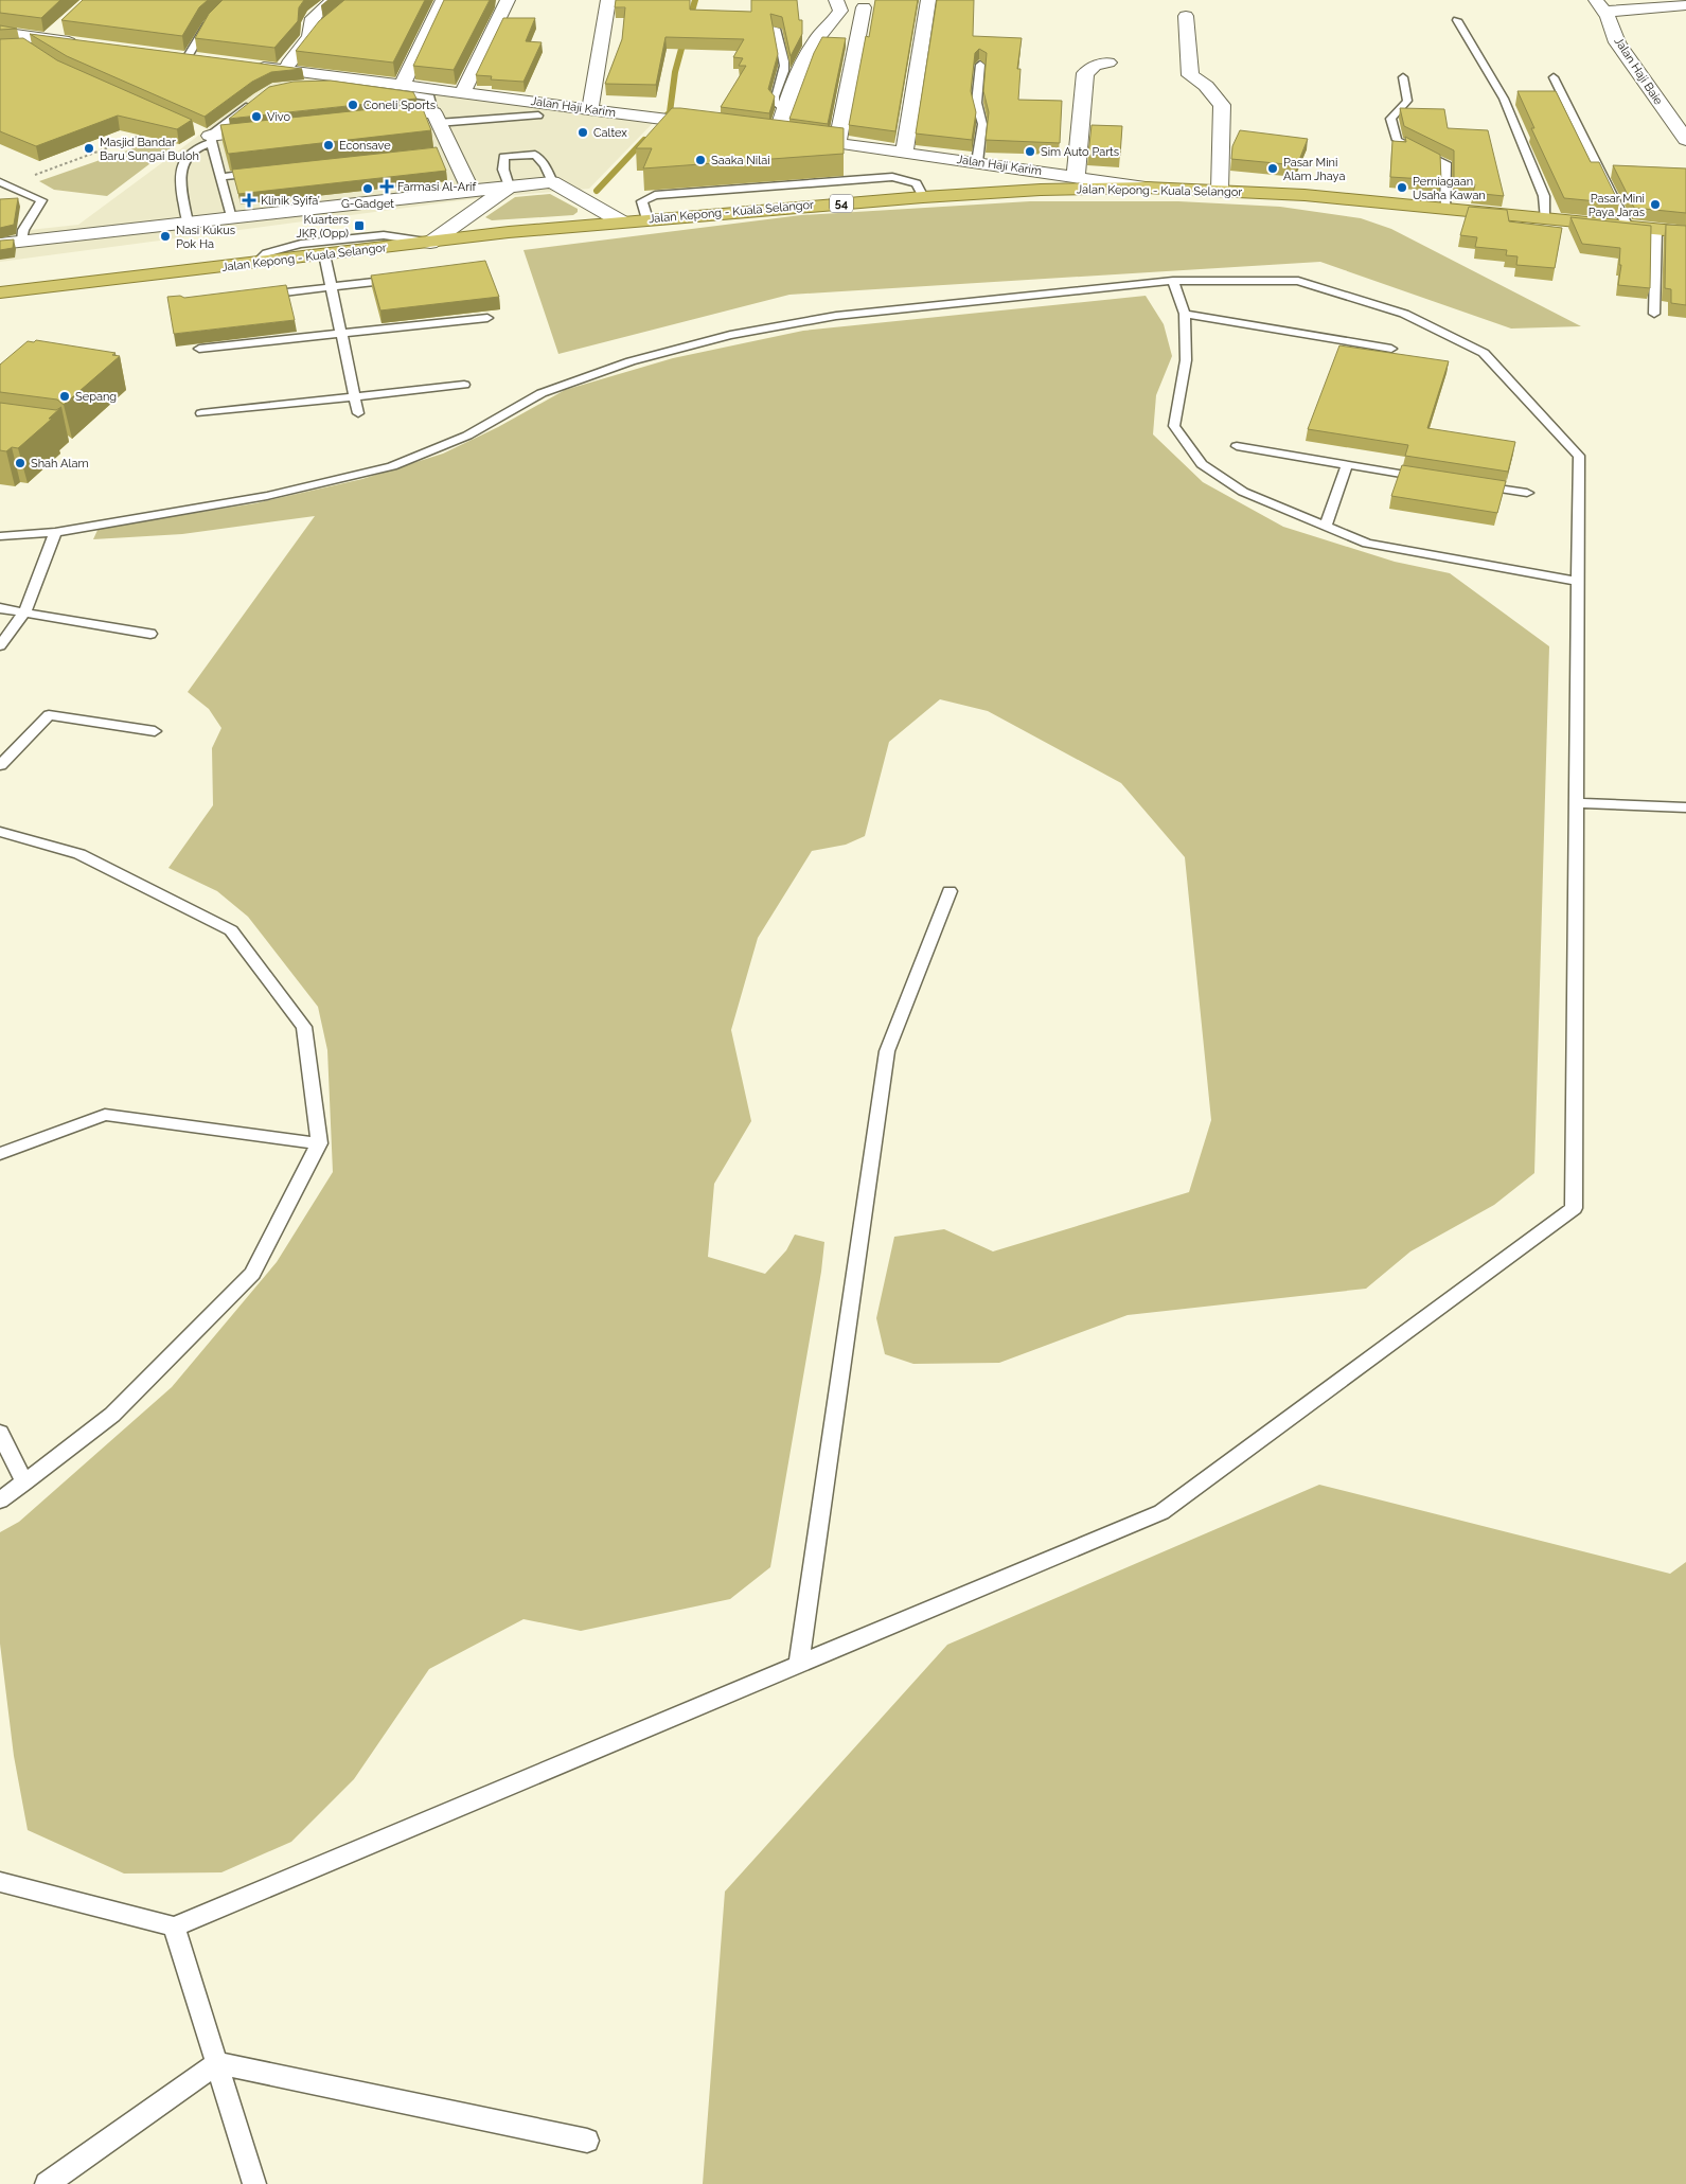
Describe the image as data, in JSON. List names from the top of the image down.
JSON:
{
  "streets": {
    "highway": ["Jalan Kepong - Kuala Selangor", "54"],
    "street": ["Jalan Haji Baie", "Jalan Haji Karim"]
  },
  "crossings": [
    ["Jalan Haji Karim", "Jalan Kepong - Kuala Selangor"]
  ],
  "places": {
    "other": [
      "Coneli Sports",
      "Vivo",
      "Caltex",
      "Econsave",
      "Masjid Bandar Baru Sungai Buloh",
      "Sim Auto Parts",
      "Saaka Nilai",
      "Pasar Mini Alam Jhaya",
      "Perniagaan Usaha Kawan",
      "G-Gadget",
      "Pasar Mini Paya Jaras",
      "Nasi Kukus Pok Ha",
      "Sepang",
      "Shah Alam"
    ],
    "health": ["Farmasi Al-Arif", "Klinik Syifa’"],
    "transit": ["Kuarters JKR (Opp)"]
  }
}
